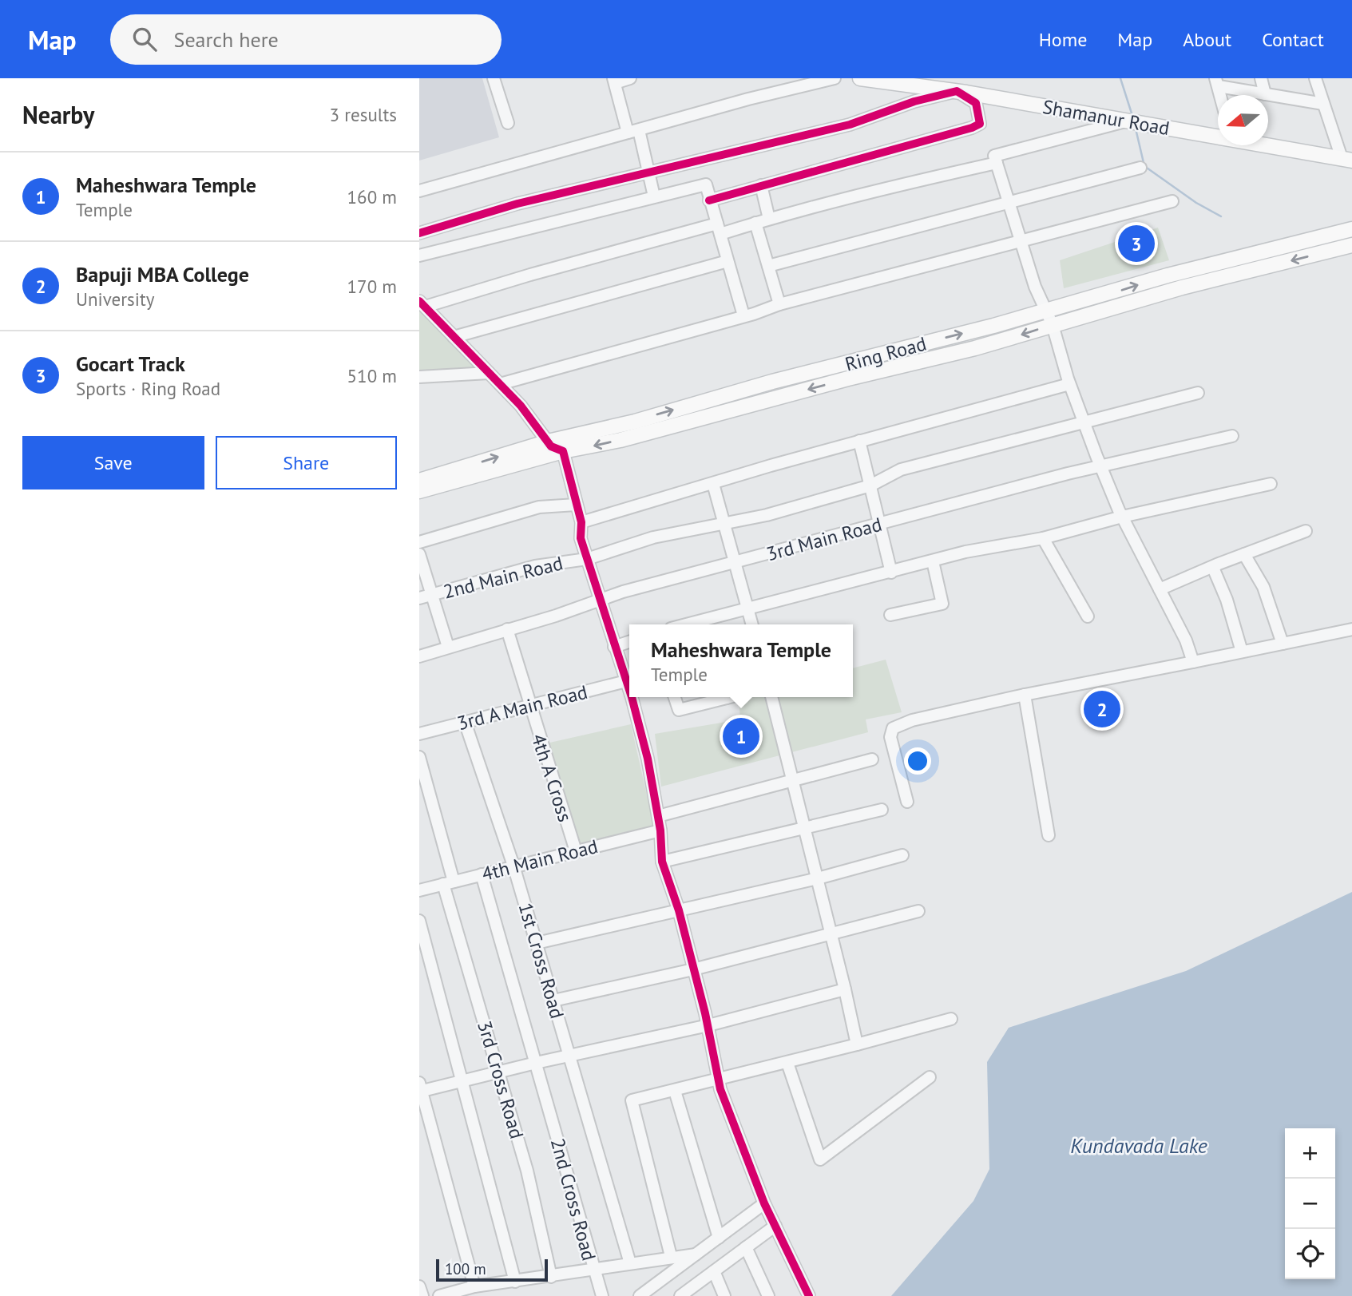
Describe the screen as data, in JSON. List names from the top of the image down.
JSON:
{
  "streets": {
    "main road": ["Shamanur Road", "Ring Road"],
    "street": [
      "3rd Main Road",
      "2nd Main Road",
      "3rd A Main Road",
      "4th A Cross",
      "4th Main Road",
      "1st Cross Road",
      "3rd Cross Road",
      "2nd Cross Road"
    ]
  },
  "crossings": [
    ["3rd Main Road", "4th A Cross"],
    ["3rd A Main Road", "4th A Cross"],
    ["3rd A Main Road", "1st Cross Road"],
    ["4th A Cross", "4th Main Road"],
    ["4th Main Road", "1st Cross Road"],
    ["4th Main Road", "3rd Cross Road"],
    ["4th Main Road", "2nd Cross Road"],
    ["3rd Cross Road", "2nd Cross Road"]
  ],
  "water": ["Kundavada Lake"],
  "scale_bar": "100 m",
  "north": "left",
  "page": {
    "header": "Map",
    "search": "Search here",
    "nav": [
      "Home",
      "Map",
      "About",
      "Contact"
    ],
    "heading": ["Nearby", "3 results"],
    "list": [
      {
        "mark": "1",
        "name": "Maheshwara Temple",
        "note": "Temple",
        "value": "160 m"
      },
      {
        "mark": "2",
        "name": "Bapuji MBA College",
        "note": "University",
        "value": "170 m"
      },
      {
        "mark": "3",
        "name": "Gocart Track",
        "note": "Sports · Ring Road",
        "value": "510 m"
      }
    ],
    "pins": ["3", "2", "1"],
    "buttons": ["Save", "Share"],
    "popup": ["Maheshwara Temple", "Temple"],
    "map_buttons": ["+", "−"],
    "scale": "100 m"
  }
}
